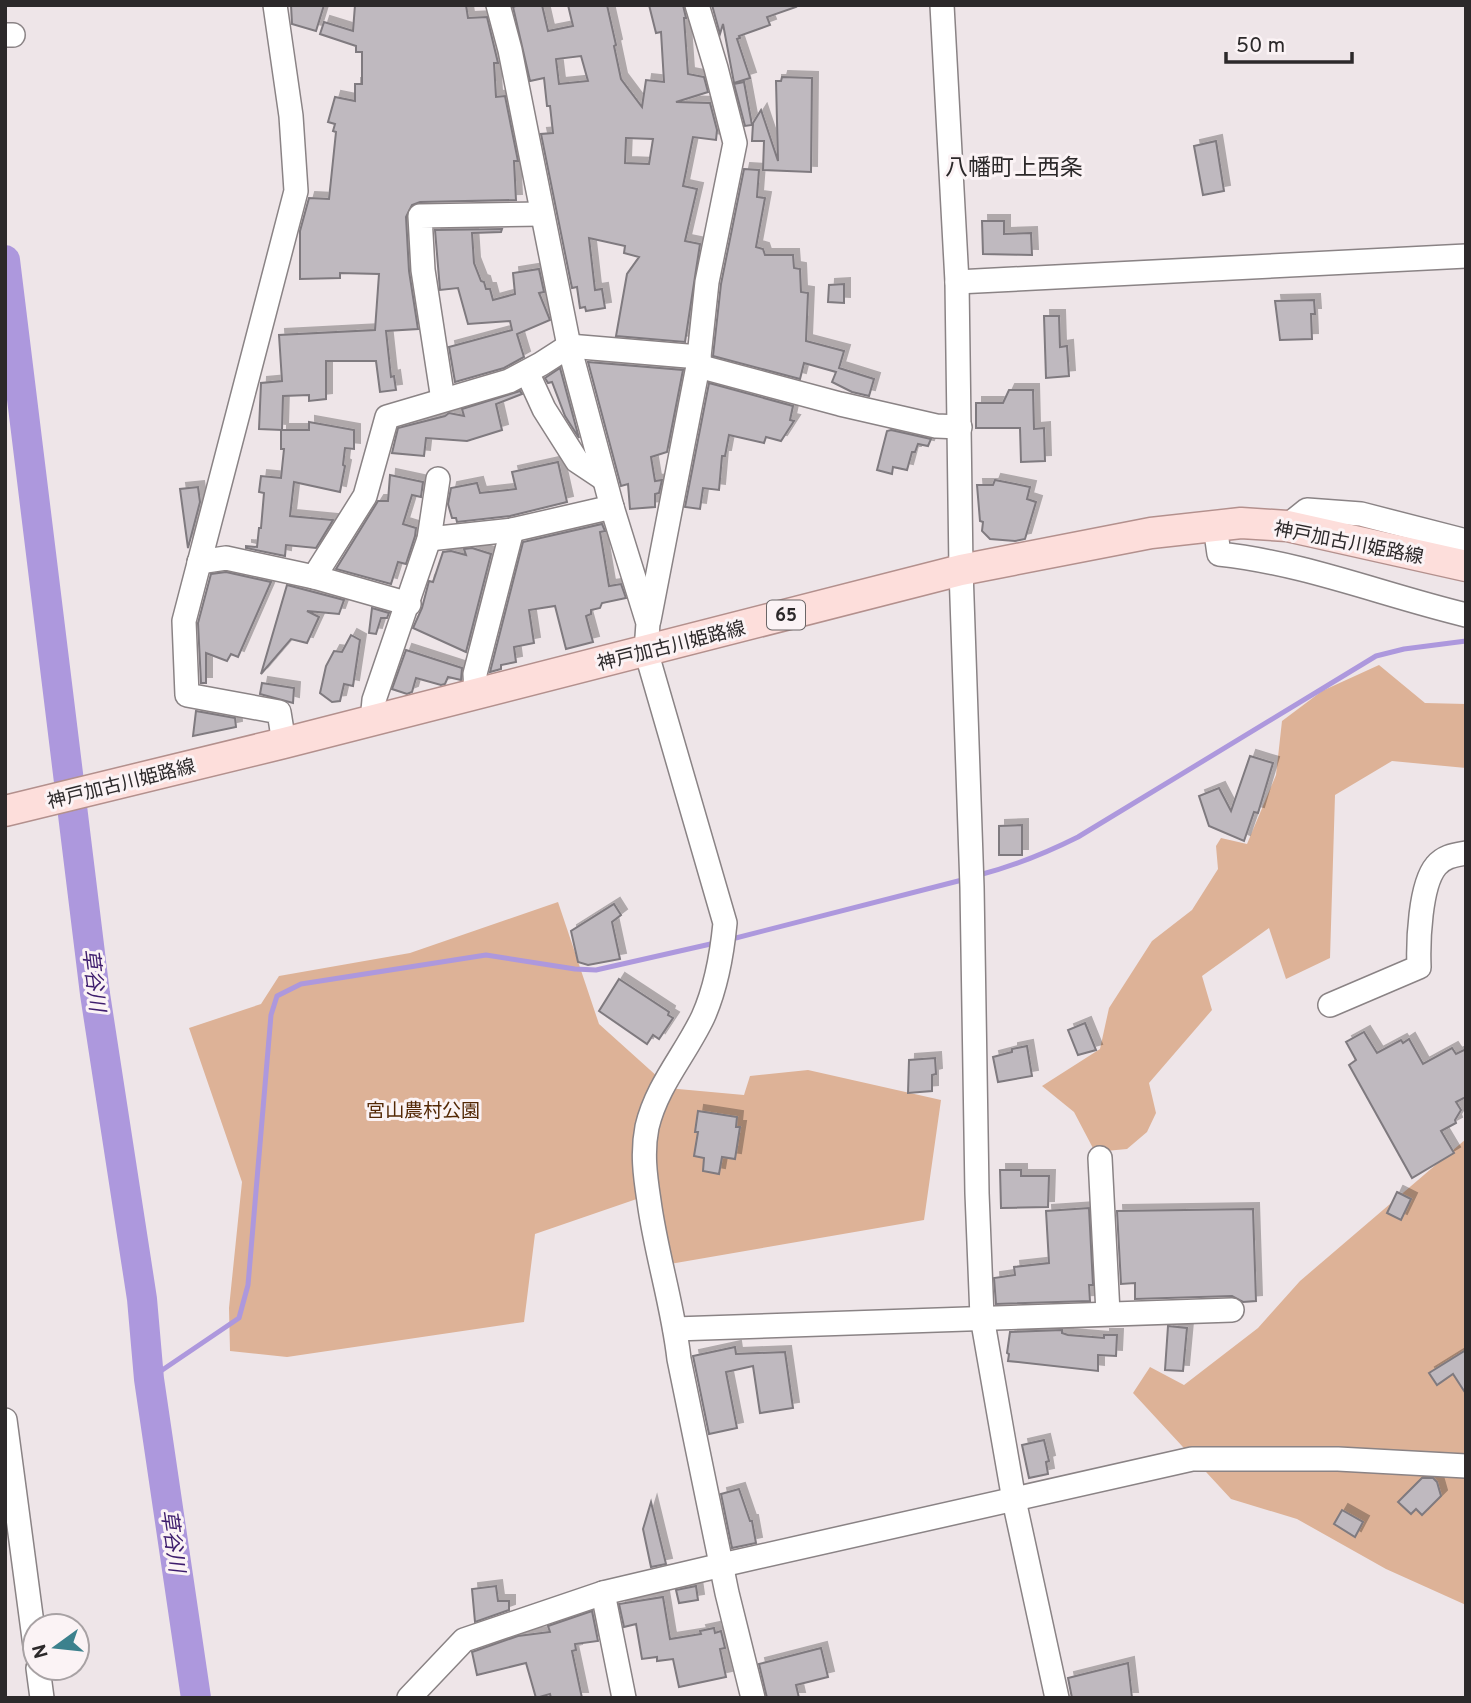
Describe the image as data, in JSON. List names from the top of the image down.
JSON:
{
  "streets": {
    "main road": ["神戸加古川姫路線", "65"]
  },
  "districts": ["八幡町上西条"],
  "water": ["草谷川"],
  "parks": ["宮山農村公園"],
  "scale_bar": "50 m",
  "north": "left"
}
